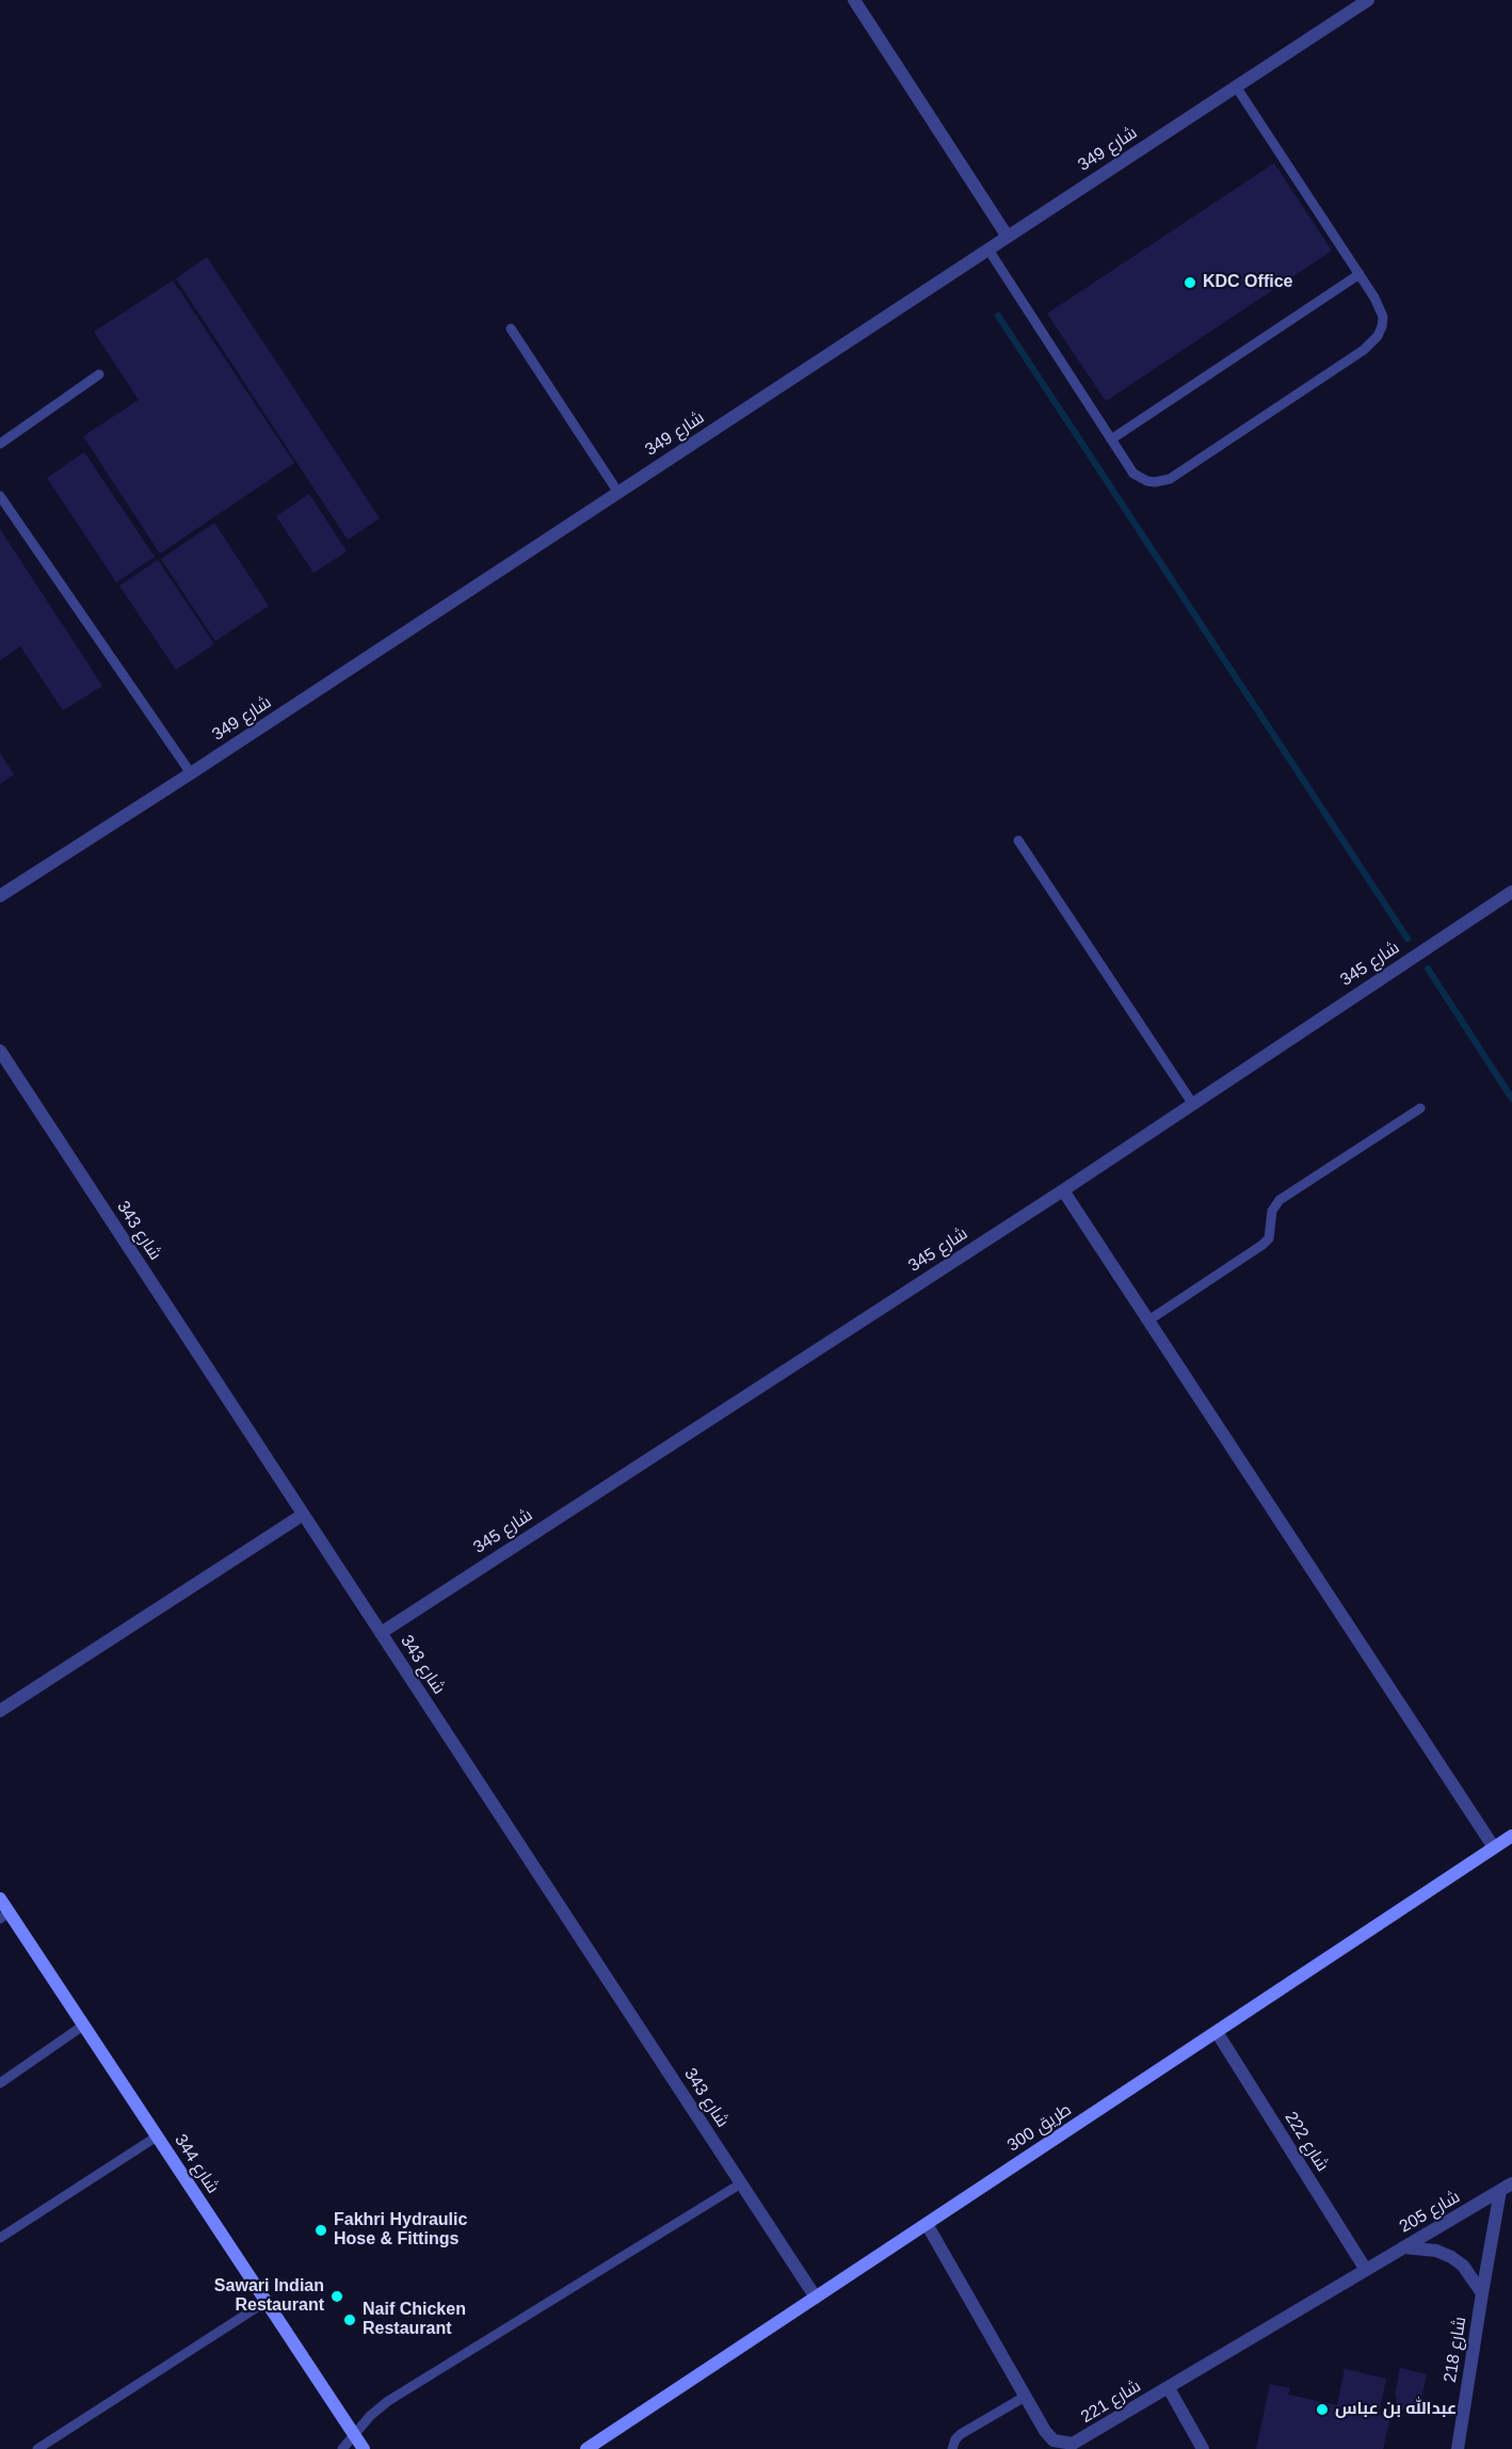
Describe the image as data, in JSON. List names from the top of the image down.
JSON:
{
  "streets": {
    "main road": ["طريق 300", "شارع 344"],
    "street": [
      "شارع 349",
      "شارع 345",
      "شارع 343",
      "شارع 222",
      "شارع 205",
      "شارع 218",
      "شارع 221"
    ]
  },
  "crossings": [
    ["شارع 345", "شارع 343"],
    ["شارع 343", "طريق 300"],
    ["طريق 300", "شارع 222"],
    ["طريق 300", "شارع 221"],
    ["شارع 222", "شارع 205"],
    ["شارع 222", "شارع 221"],
    ["شارع 205", "شارع 218"],
    ["شارع 205", "شارع 221"]
  ],
  "places": [
    "KDC Office",
    "Fakhri Hydraulic Hose & Fittings",
    "Sawari Indian Restaurant",
    "Naif Chicken Restaurant",
    "عبدالله بن عباس"
  ]
}
